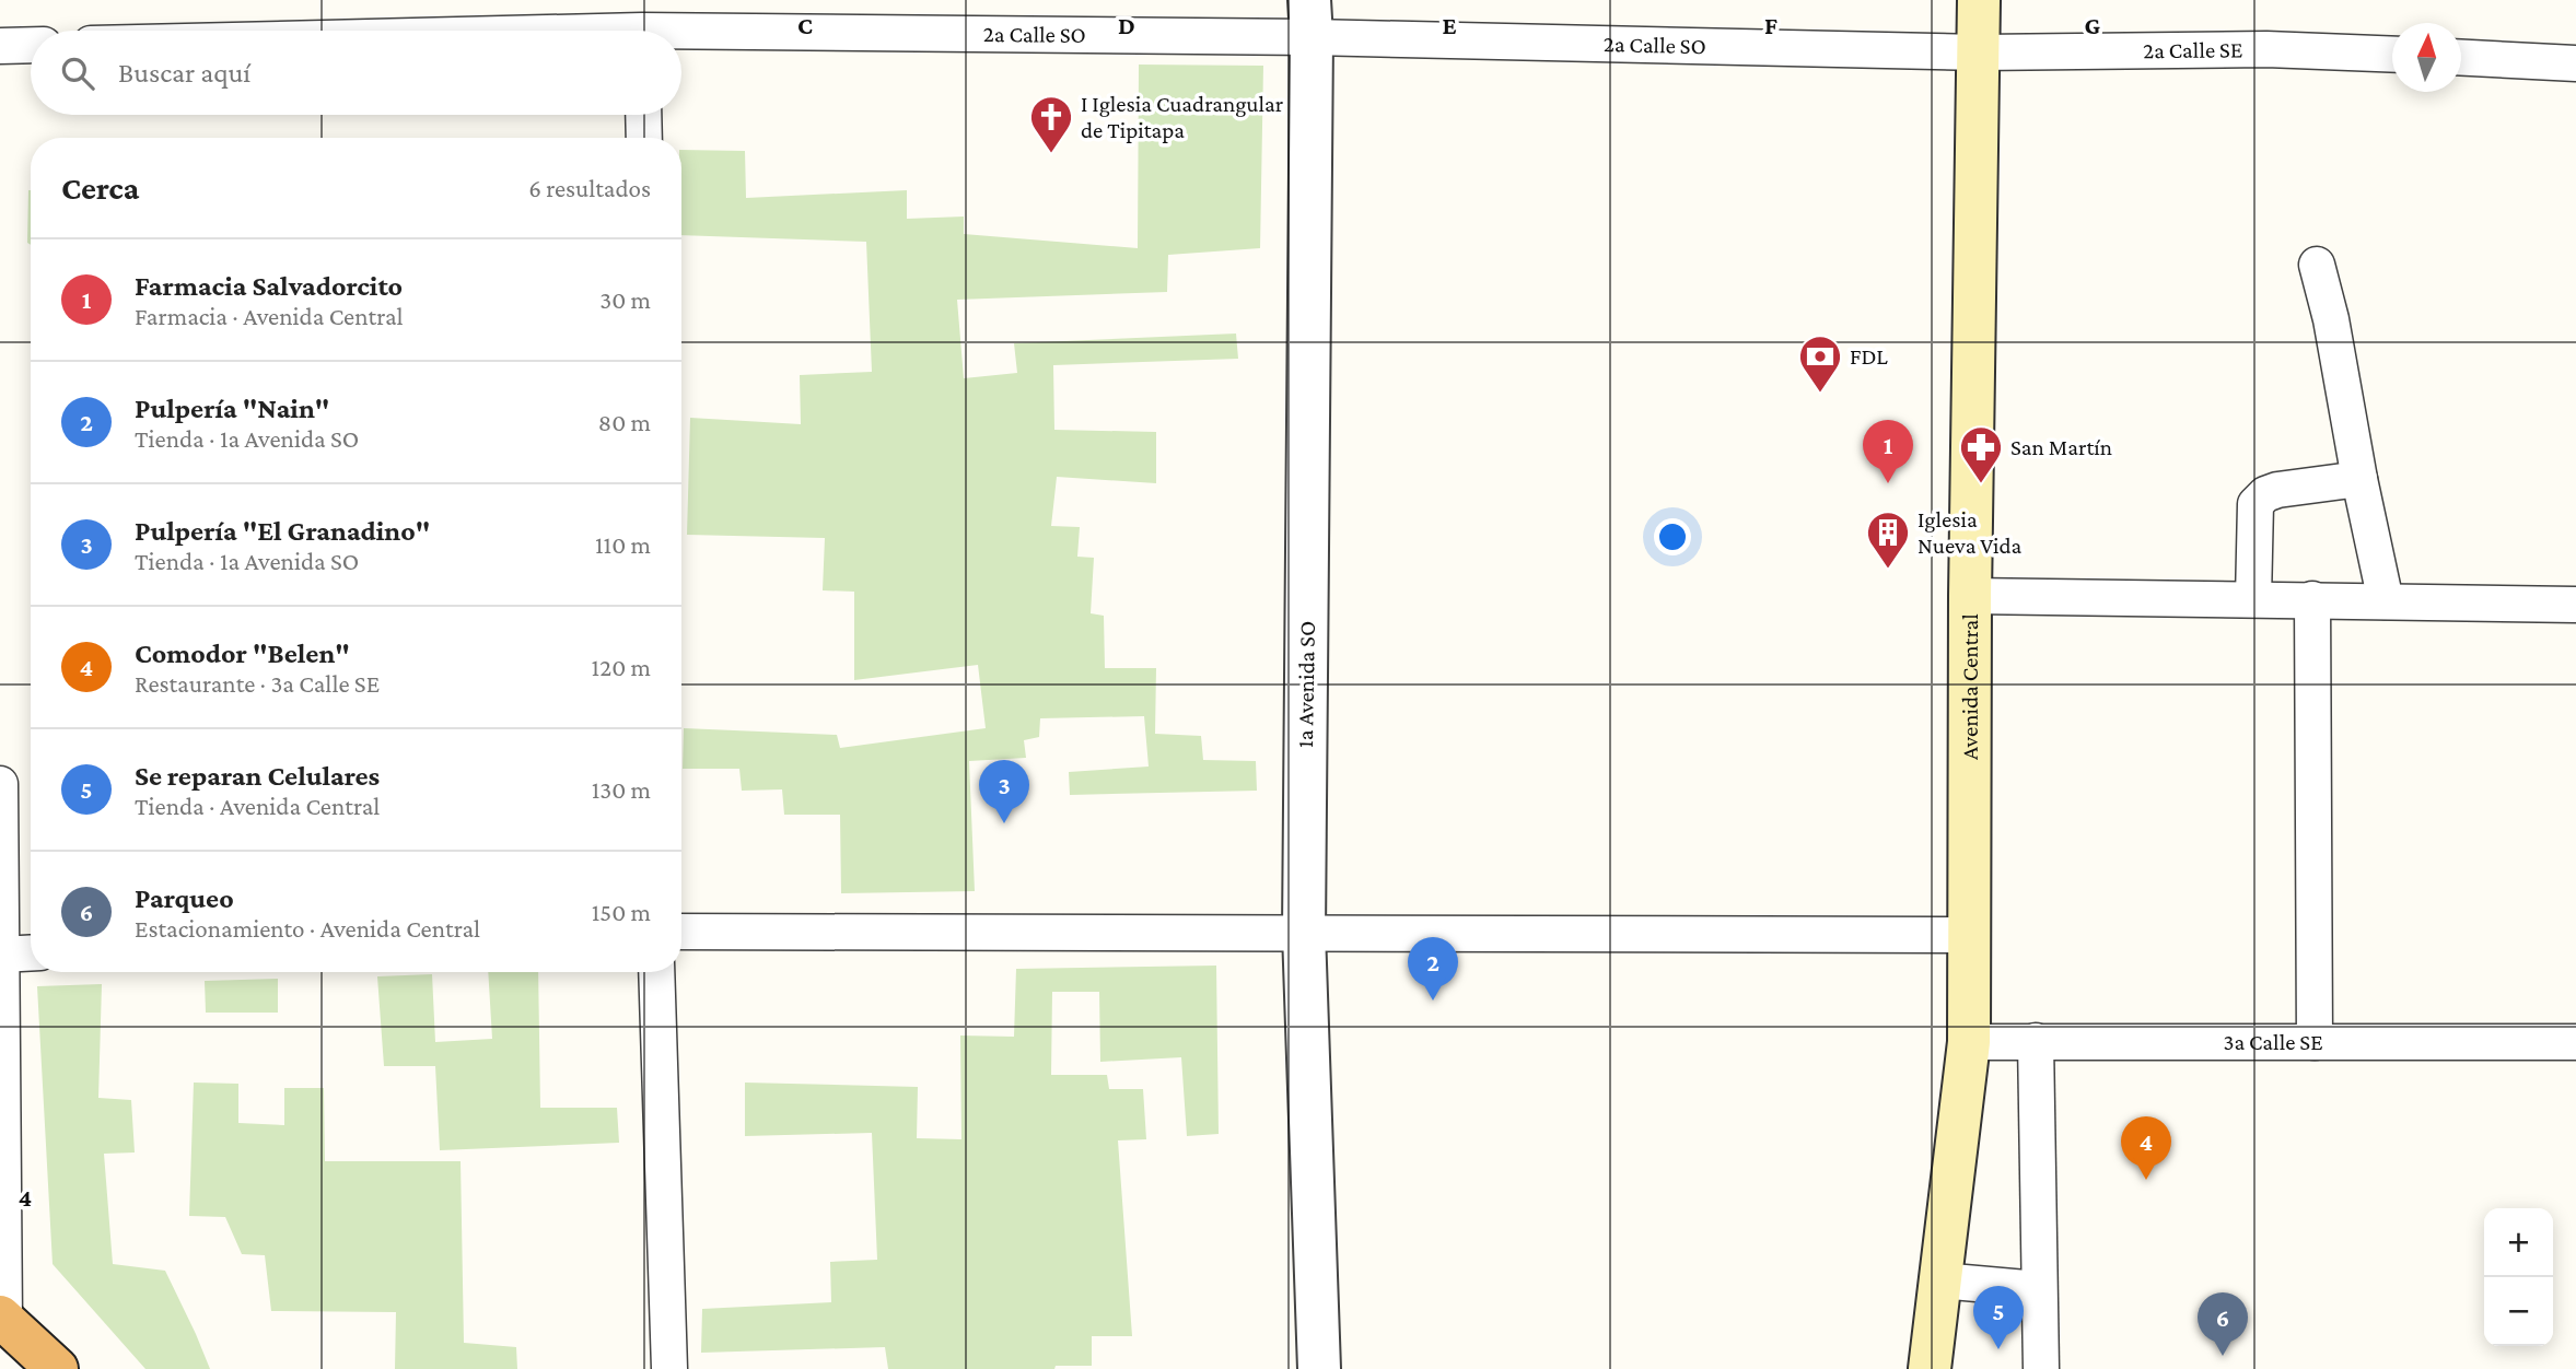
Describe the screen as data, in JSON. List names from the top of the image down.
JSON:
{
  "streets": {
    "main road": ["Avenida Central"],
    "street": [
      "2a Calle SO",
      "2a Calle SE",
      "1a Avenida SO",
      "3a Calle SE"
    ]
  },
  "crossings": [
    ["2a Calle SO", "2a Calle SE"],
    ["2a Calle SO", "1a Avenida SO"],
    ["2a Calle SO", "Avenida Central"],
    ["2a Calle SE", "Avenida Central"],
    ["Avenida Central", "3a Calle SE"]
  ],
  "places": {
    "church": ["I Iglesia Cuadrangular de Tipitapa"],
    "bank": ["FDL"],
    "pharmacy": ["San Martín"],
    "building": ["Iglesia Nueva Vida"]
  },
  "north": "top",
  "page": {
    "search": "Buscar aquí",
    "heading": ["Cerca", "6 resultados"],
    "list": [
      {
        "mark": "1",
        "name": "Farmacia Salvadorcito",
        "note": "Farmacia · Avenida Central",
        "value": "30 m"
      },
      {
        "mark": "2",
        "name": "Pulpería \"Nain\"",
        "note": "Tienda · 1a Avenida SO",
        "value": "80 m"
      },
      {
        "mark": "3",
        "name": "Pulpería \"El Granadino\"",
        "note": "Tienda · 1a Avenida SO",
        "value": "110 m"
      },
      {
        "mark": "4",
        "name": "Comodor \"Belen\"",
        "note": "Restaurante · 3a Calle SE",
        "value": "120 m"
      },
      {
        "mark": "5",
        "name": "Se reparan Celulares",
        "note": "Tienda · Avenida Central",
        "value": "130 m"
      },
      {
        "mark": "6",
        "name": "Parqueo",
        "note": "Estacionamiento · Avenida Central",
        "value": "150 m"
      }
    ],
    "pins": [
      "1",
      "3",
      "2",
      "4",
      "5",
      "6"
    ],
    "map_buttons": ["+", "−"]
  },
  "grid": {
    "columns": [
      "C",
      "D",
      "E",
      "F",
      "G"
    ],
    "rows": ["4"]
  }
}
